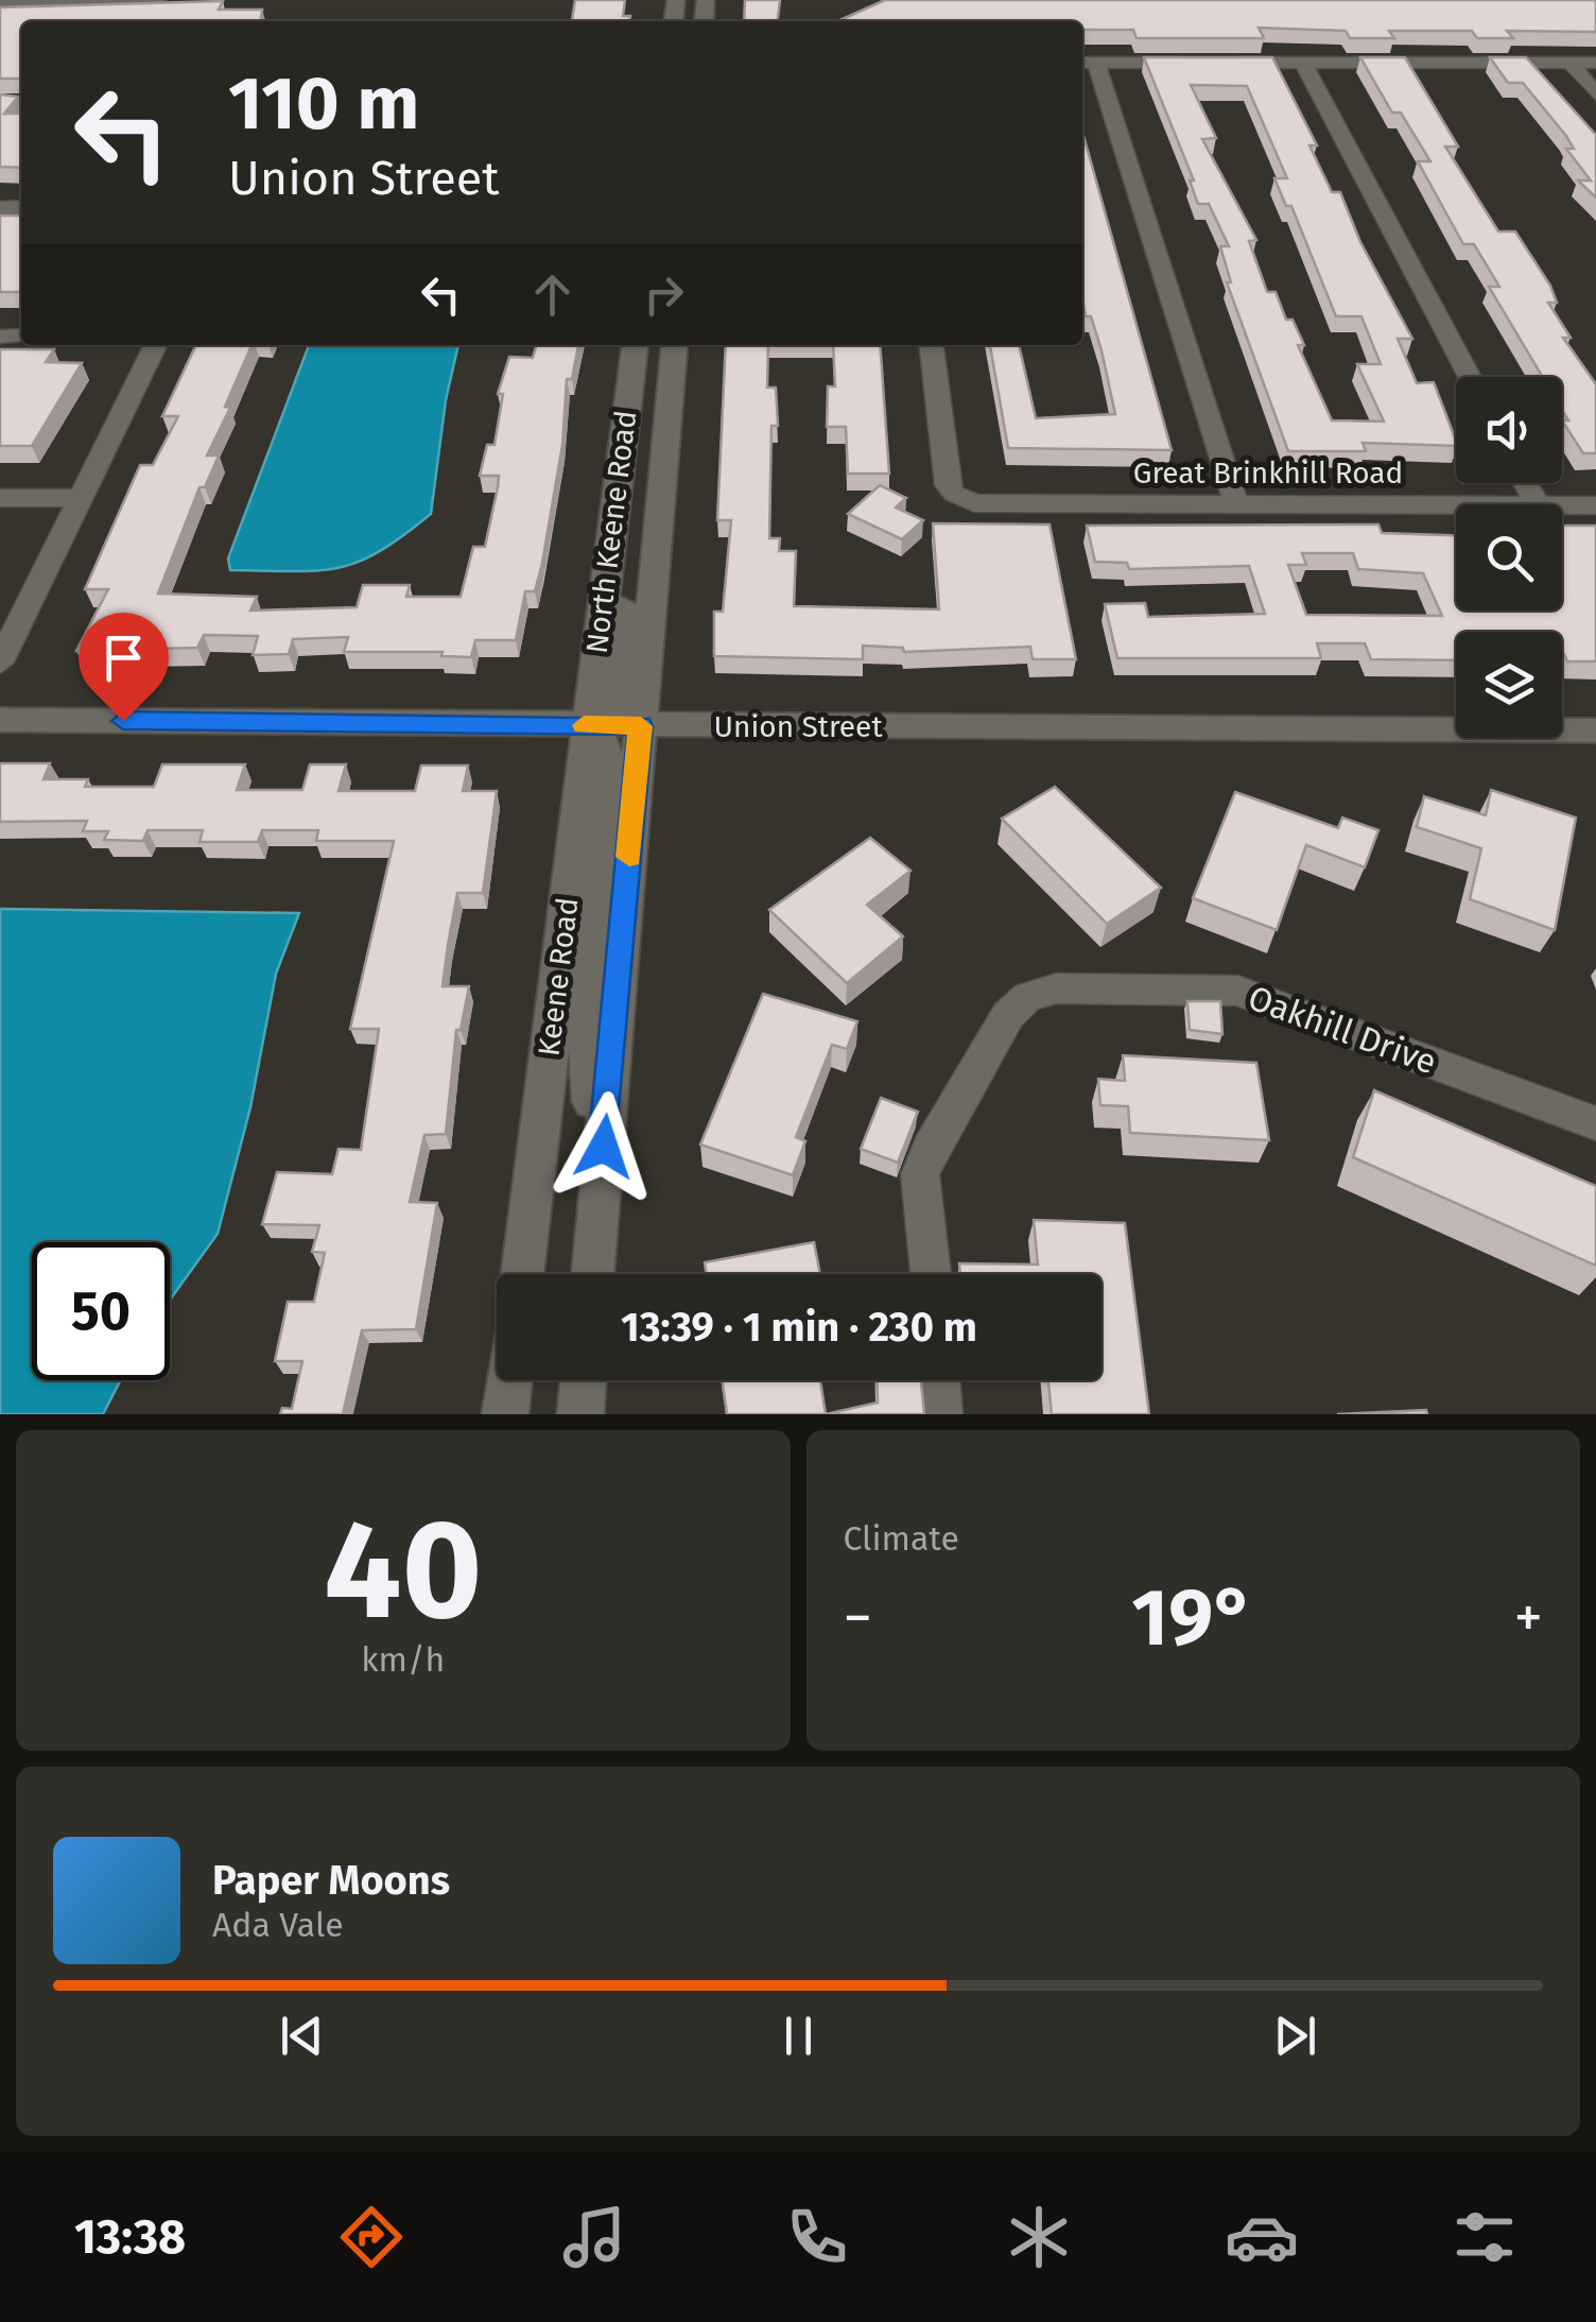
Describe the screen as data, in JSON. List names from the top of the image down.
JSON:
{
  "streets": {
    "main road": ["North Keene Road", "Union Street", "Keene Road"],
    "street": ["Great Brinkhill Road", "Oakhill Drive"]
  },
  "crossings": [
    ["North Keene Road", "Union Street"],
    ["North Keene Road", "Keene Road"],
    ["Union Street", "Keene Road"]
  ],
  "page": {
    "turn": ["110 m", "Union Street"],
    "limit": "50",
    "trip": "13:39 · 1 min · 230 m",
    "tile": [
      ["40", "km/h"],
      "Climate"
    ],
    "heat": ["−", "19°", "+"],
    "song": ["Paper Moons", "Ada Vale"],
    "tabs": "13:38"
  }
}
